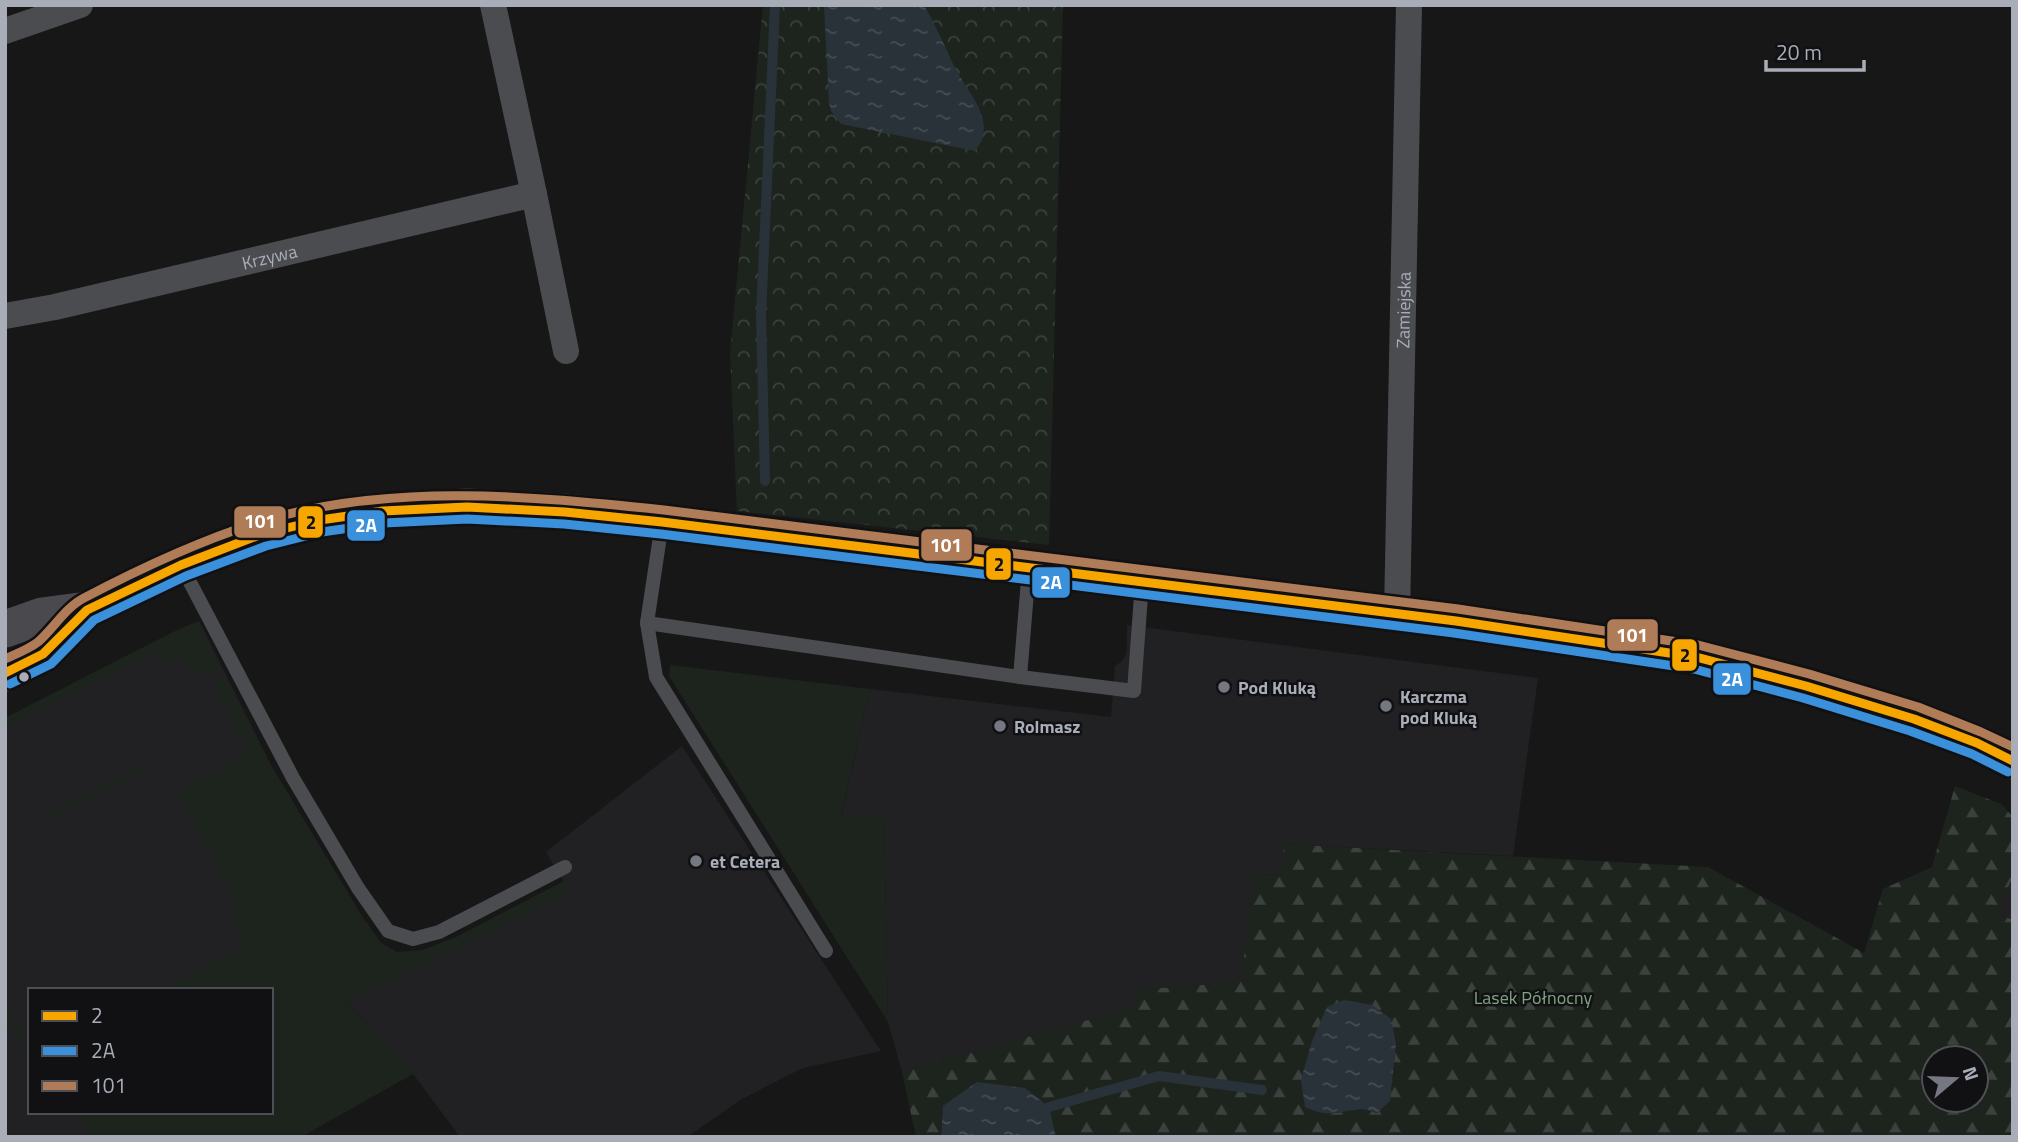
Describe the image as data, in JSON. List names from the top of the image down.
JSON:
{
  "streets": {
    "street": ["Krzywa", "Zamiejska"]
  },
  "parks": ["Lasek Północny"],
  "places": [
    "Pod Kluką",
    "Karczma pod Kluką",
    "Rolmasz",
    "et Cetera"
  ],
  "lines": ["transit line 101", "transit line 2", "transit line 2A"],
  "legend": ["2", "2A", "101"],
  "scale_bar": "20 m",
  "north": "right"
}
